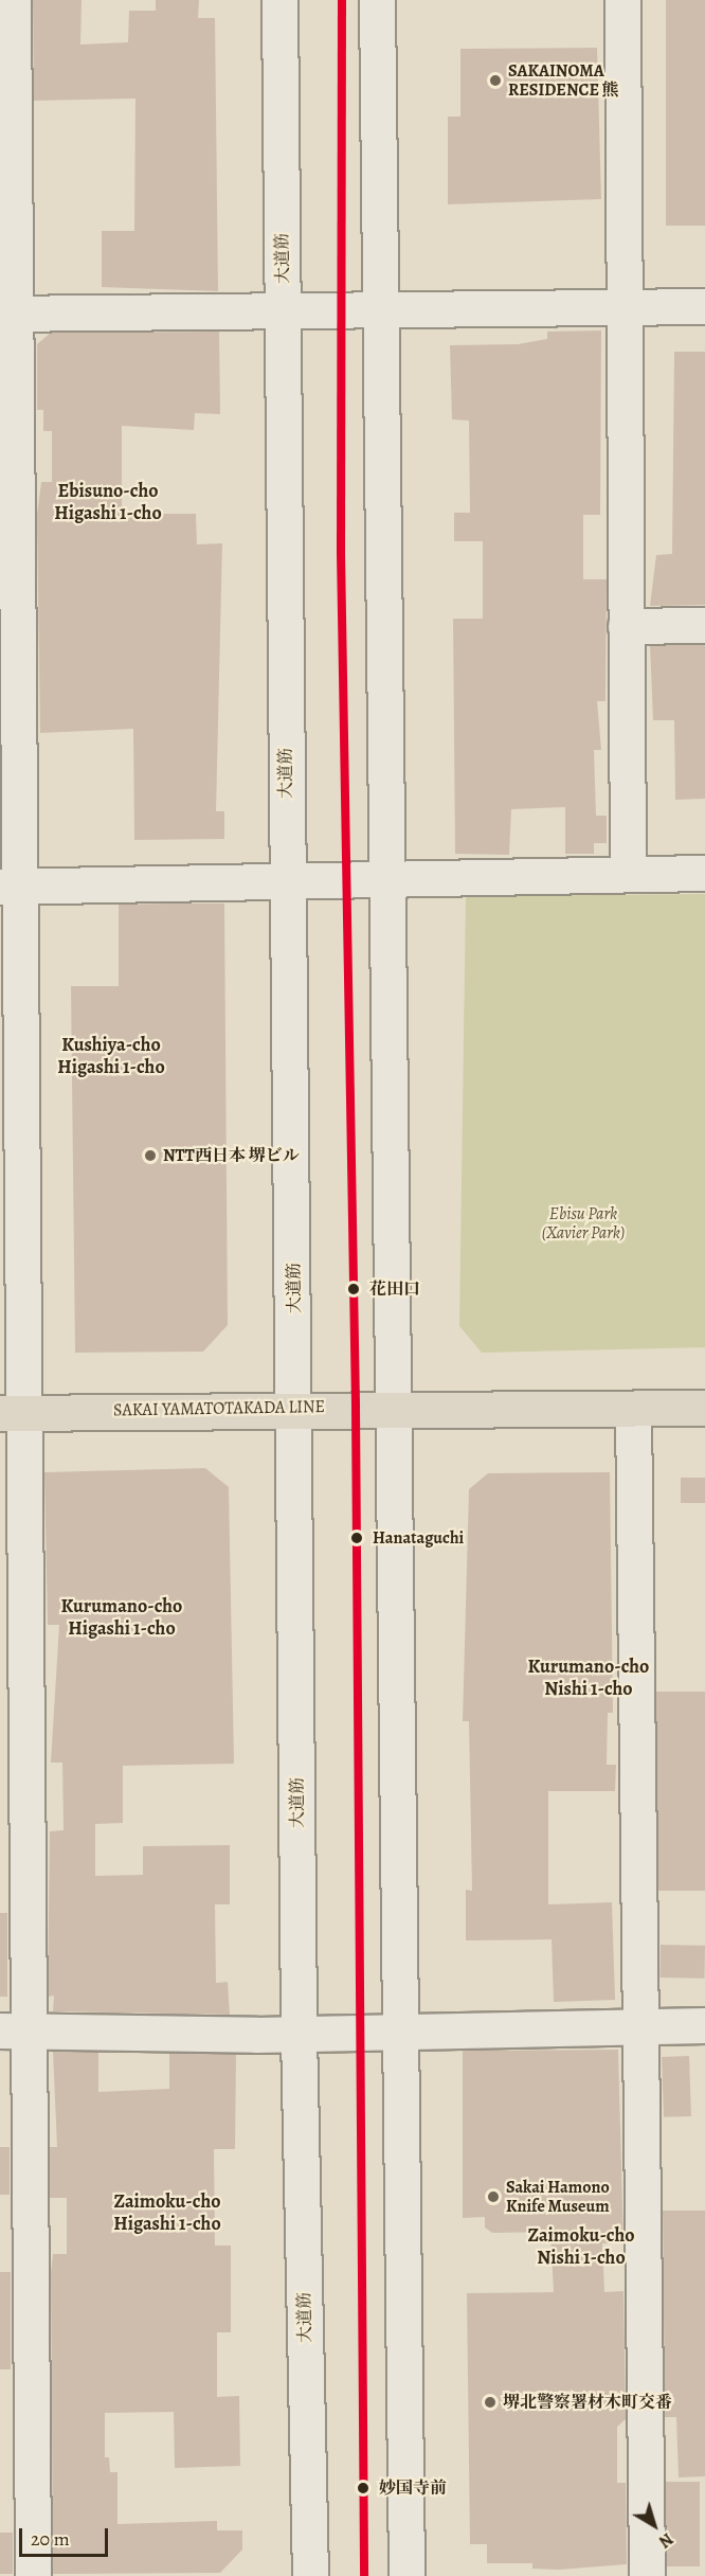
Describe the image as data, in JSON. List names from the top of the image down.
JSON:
{
  "streets": {
    "main road": ["SAKAI YAMATOTAKADA LINE"],
    "street": ["大道筋"]
  },
  "crossings": [
    ["大道筋", "SAKAI YAMATOTAKADA LINE"]
  ],
  "districts": [
    "Ebisuno-cho Higashi 1-cho",
    "Kushiya-cho Higashi 1-cho",
    "Kurumano-cho Higashi 1-cho",
    "Kurumano-cho Nishi 1-cho",
    "Zaimoku-cho Higashi 1-cho",
    "Zaimoku-cho Nishi 1-cho"
  ],
  "parks": ["Ebisu Park (Xavier Park)"],
  "places": [
    "SAKAINOMA RESIDENCE 熊",
    "NTT西日本 堺ビル",
    "花田口",
    "Hanataguchi",
    "Sakai Hamono Knife Museum",
    "堺北警察署材木町交番",
    "妙国寺前"
  ],
  "scale_bar": "20 m",
  "north": "bottom right"
}
